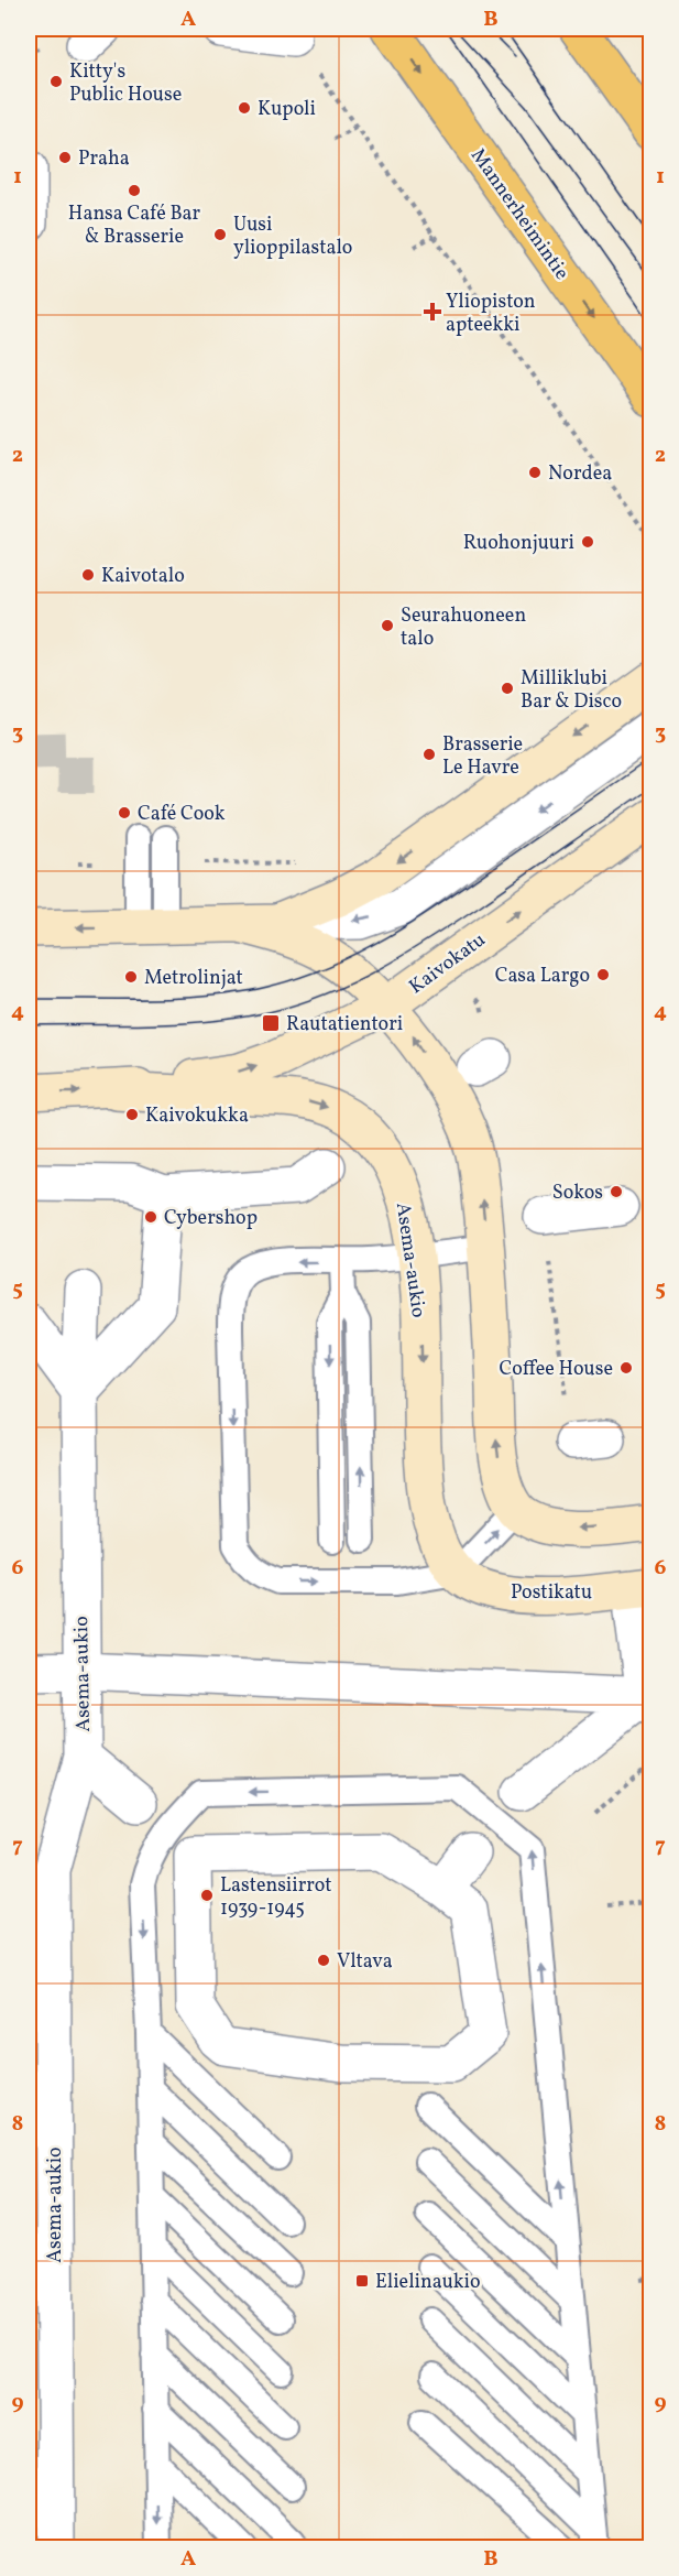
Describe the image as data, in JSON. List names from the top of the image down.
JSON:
{
  "streets": {
    "main road": [
      "Mannerheimintie",
      "Kaivokatu",
      "Asema-aukio",
      "Postikatu"
    ]
  },
  "crossings": [
    ["Kaivokatu", "Asema-aukio"],
    ["Asema-aukio", "Postikatu"]
  ],
  "one_way": ["Mannerheimintie"],
  "places": {
    "other": [
      "Kitty's Public House",
      "Kupoli",
      "Praha",
      "Hansa Café Bar & Brasserie",
      "Uusi ylioppilastalo",
      "Nordea",
      "Ruohonjuuri",
      "Kaivotalo",
      "Seurahuoneen talo",
      "Milliklubi Bar & Disco",
      "Brasserie Le Havre",
      "Café Cook",
      "Casa Largo",
      "Metrolinjat",
      "Kaivokukka",
      "Sokos",
      "Cybershop",
      "Coffee House",
      "Lastensiirrot 1939-1945",
      "Vltava"
    ],
    "health": ["Yliopiston apteekki"],
    "transit": ["Rautatientori", "Elielinaukio"]
  },
  "grid": {
    "columns": ["A", "B"],
    "rows": [
      "1",
      "2",
      "3",
      "4",
      "5",
      "6",
      "7",
      "8",
      "9"
    ]
  }
}
